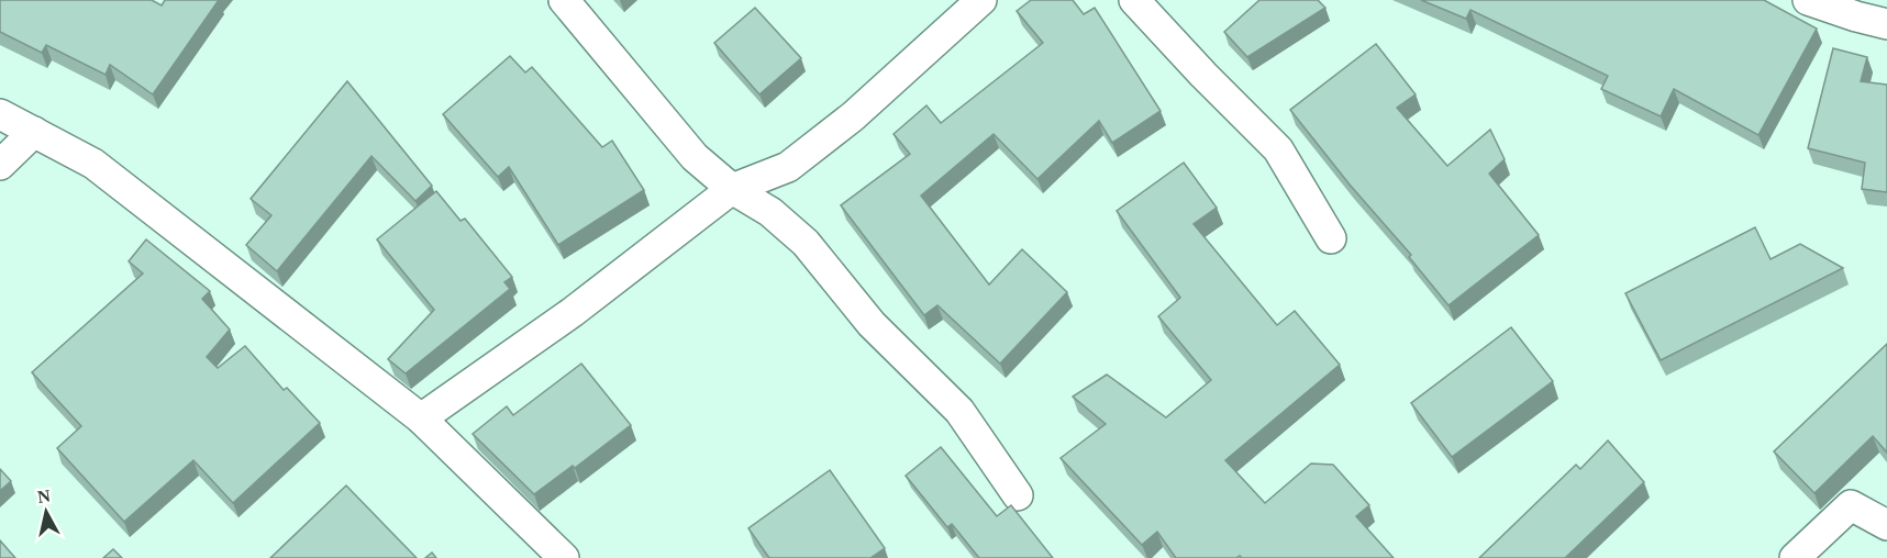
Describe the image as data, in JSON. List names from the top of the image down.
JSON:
{
  "north": "top"
}
